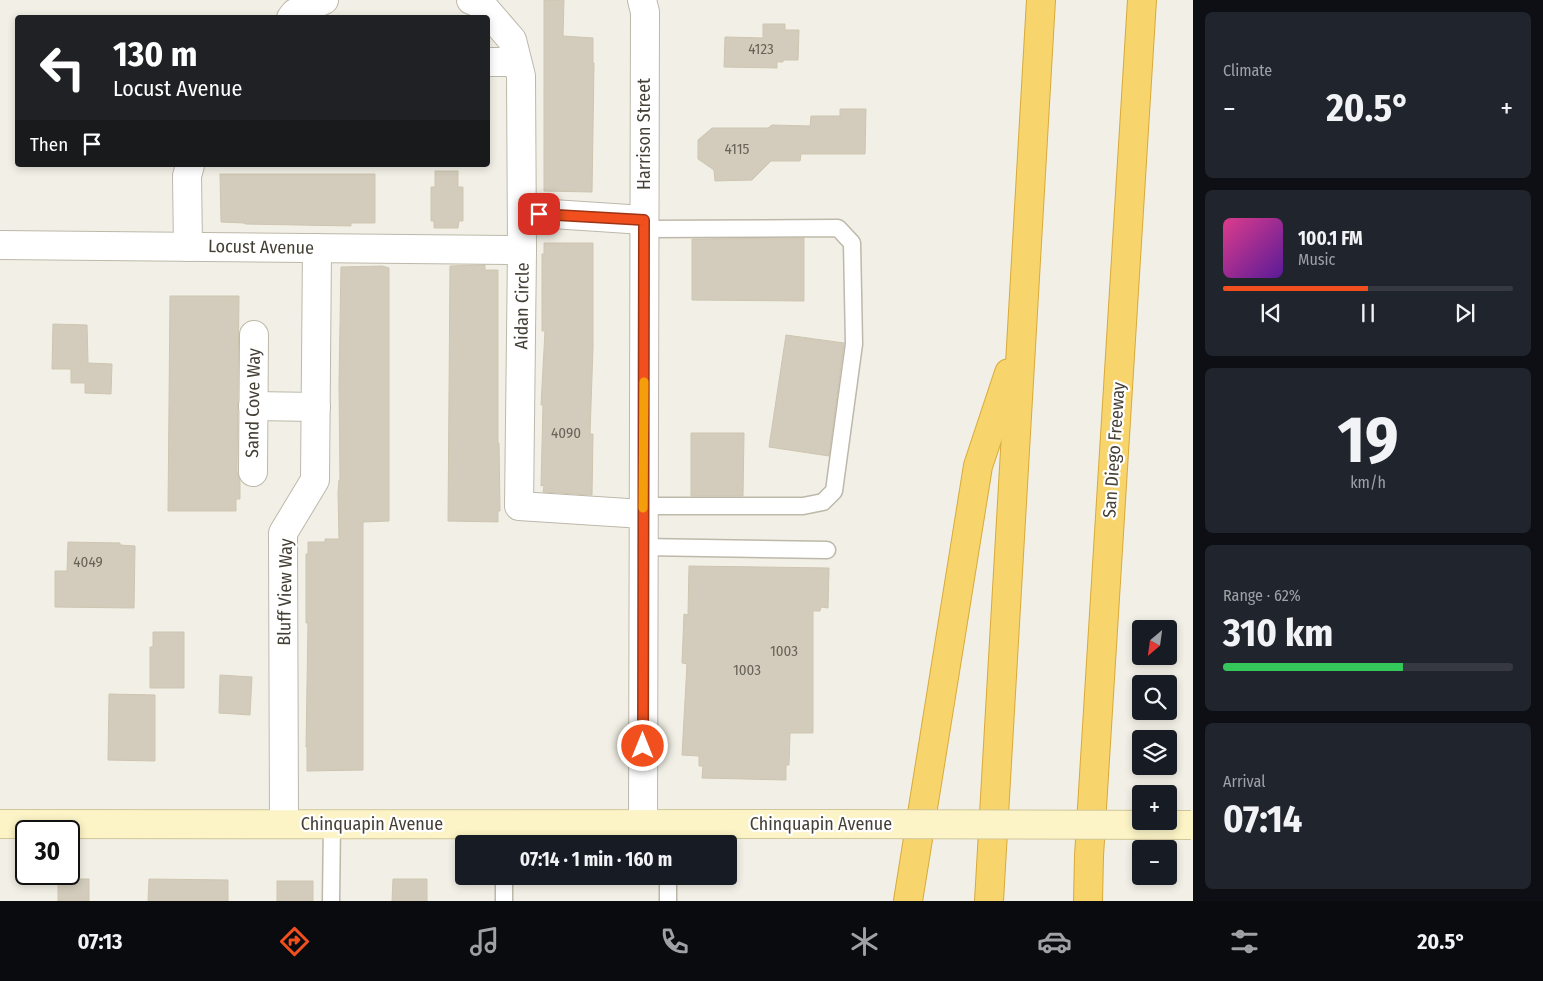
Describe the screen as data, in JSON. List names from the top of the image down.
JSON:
{
  "streets": {
    "highway": ["San Diego Freeway"],
    "street": [
      "Harrison Street",
      "Locust Avenue",
      "Aidan Circle",
      "Sand Cove Way",
      "Bluff View Way",
      "Chinquapin Avenue"
    ]
  },
  "crossings": [
    ["Harrison Street", "Aidan Circle"],
    ["Harrison Street", "Chinquapin Avenue"],
    ["Locust Avenue", "Aidan Circle"],
    ["Locust Avenue", "Bluff View Way"],
    ["Bluff View Way", "Chinquapin Avenue"]
  ],
  "house_numbers": [
    "4123",
    "4115",
    "4090",
    "4049",
    "1003",
    "1003"
  ],
  "north": "bottom left",
  "page": {
    "tile": [
      "Climate",
      ["19", "km/h"],
      ["Range · 62%", "310 km"],
      ["Arrival", "07:14"]
    ],
    "turn": ["130 m", "Locust Avenue"],
    "heat": ["−", "20.5°", "+"],
    "then": "Then",
    "song": ["100.1 FM", "Music"],
    "map_buttons": ["+", "−"],
    "limit": "30",
    "trip": "07:14 · 1 min · 160 m",
    "tabs": ["07:13", "20.5°"]
  }
}
